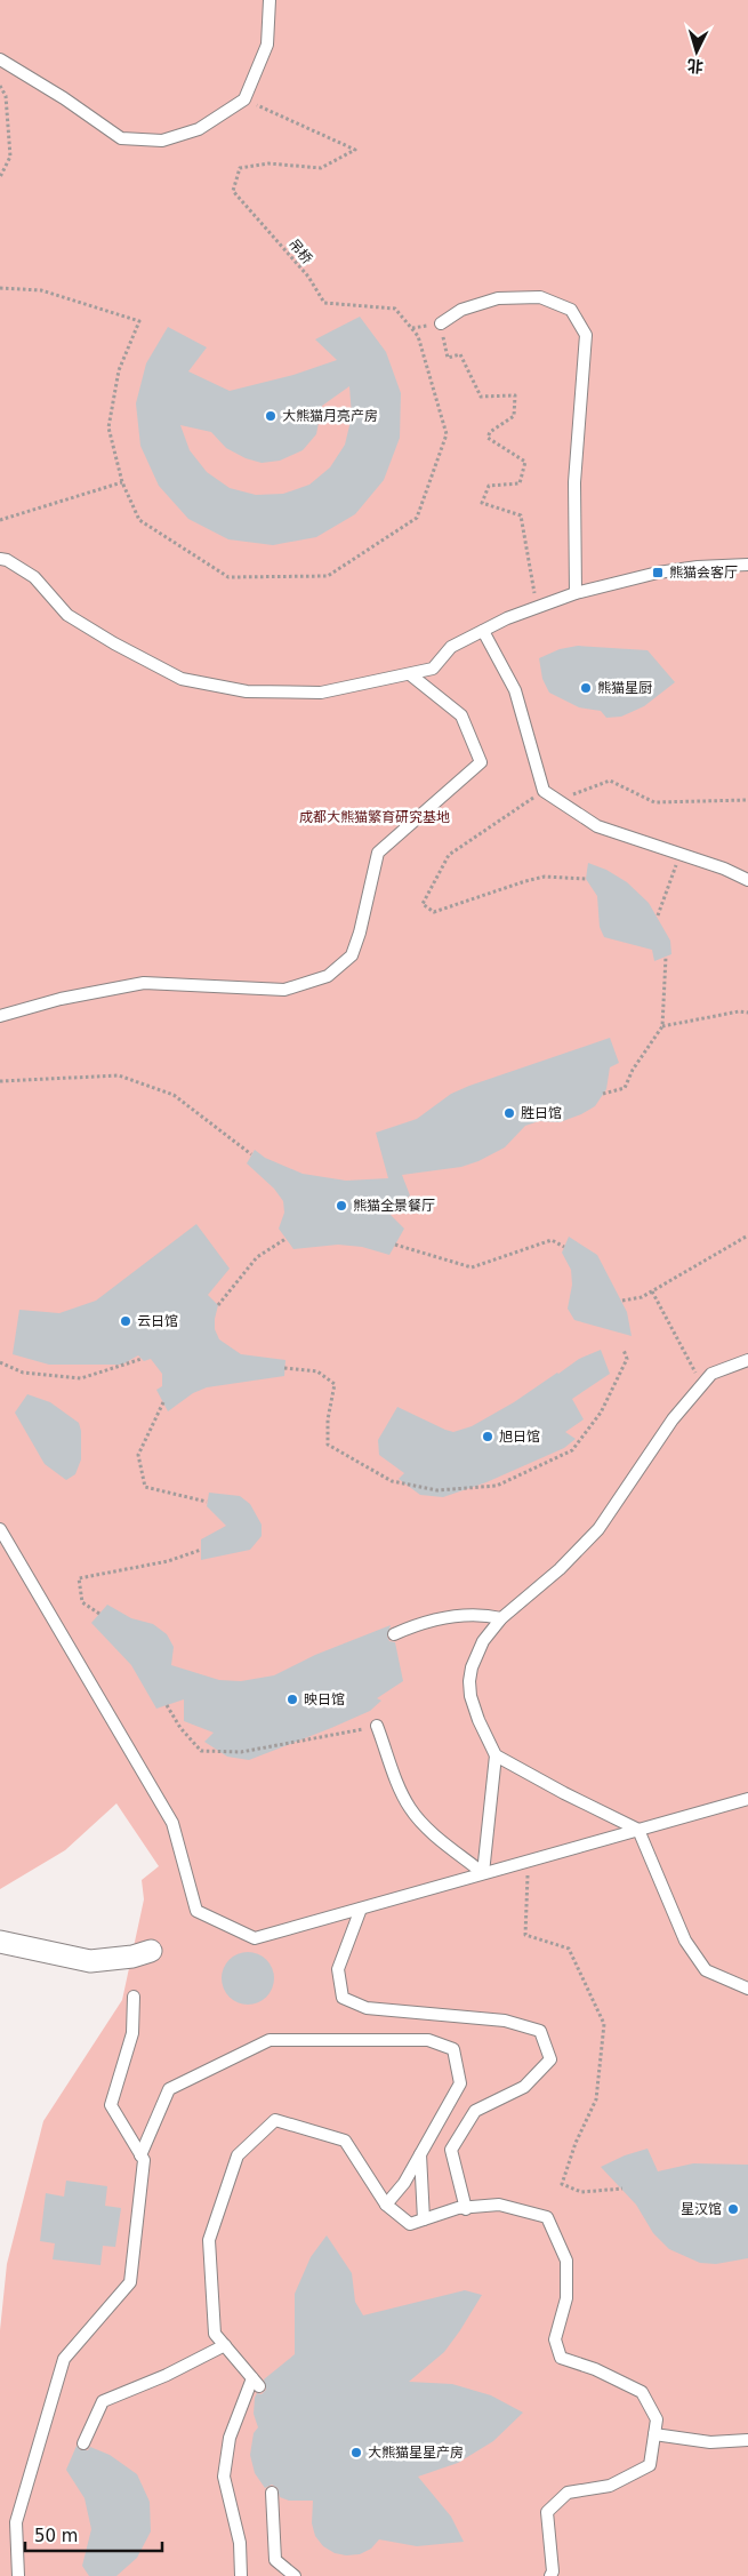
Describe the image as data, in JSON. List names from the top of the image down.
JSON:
{
  "streets": {
    "path": ["吊桥"]
  },
  "parks": ["成都大熊猫繁育研究基地"],
  "places": {
    "other": [
      "大熊猫月亮产房",
      "熊猫星厨",
      "胜日馆",
      "熊猫全景餐厅",
      "云日馆",
      "旭日馆",
      "映日馆",
      "星汉馆",
      "大熊猫星星产房"
    ],
    "transit": ["熊猫会客厅"]
  },
  "scale_bar": "50 m",
  "north": "bottom"
}
